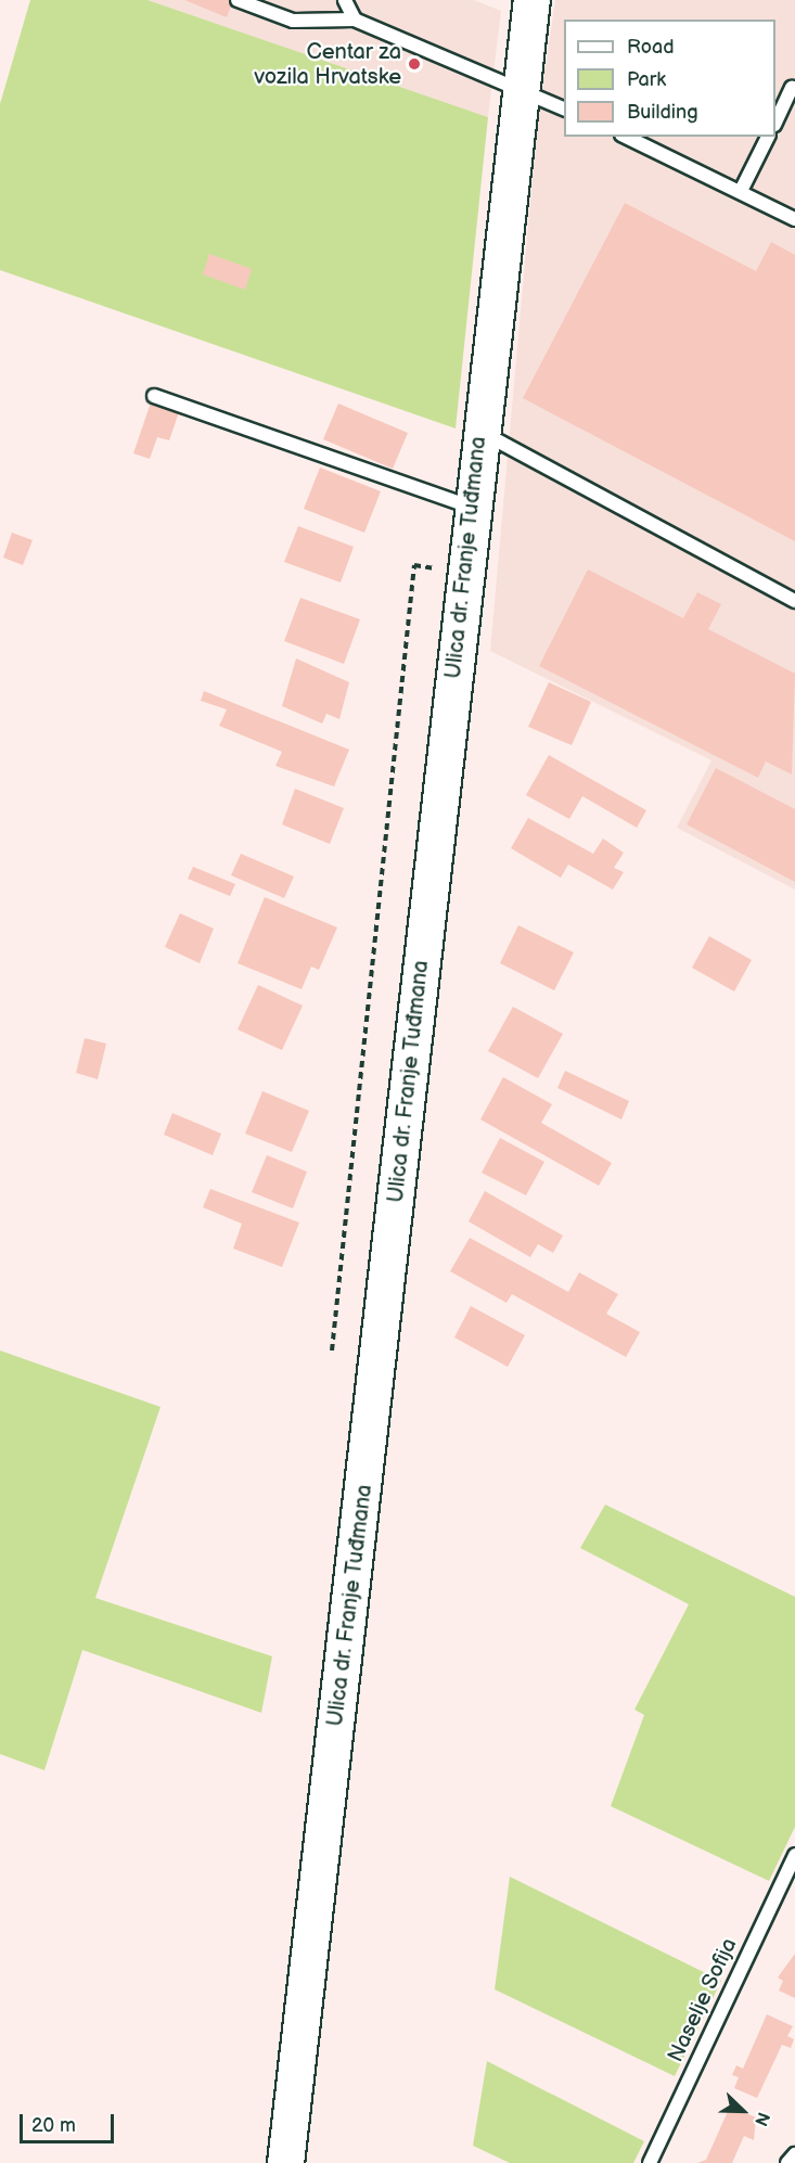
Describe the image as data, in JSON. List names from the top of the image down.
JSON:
{
  "streets": {
    "main road": ["Ulica dr. Franje Tuđmana"],
    "lane": ["Naselje Sofija"]
  },
  "places": ["Centar za vozila Hrvatske"],
  "legend": ["Road", "Park", "Building"],
  "scale_bar": "20 m",
  "north": "bottom right"
}
